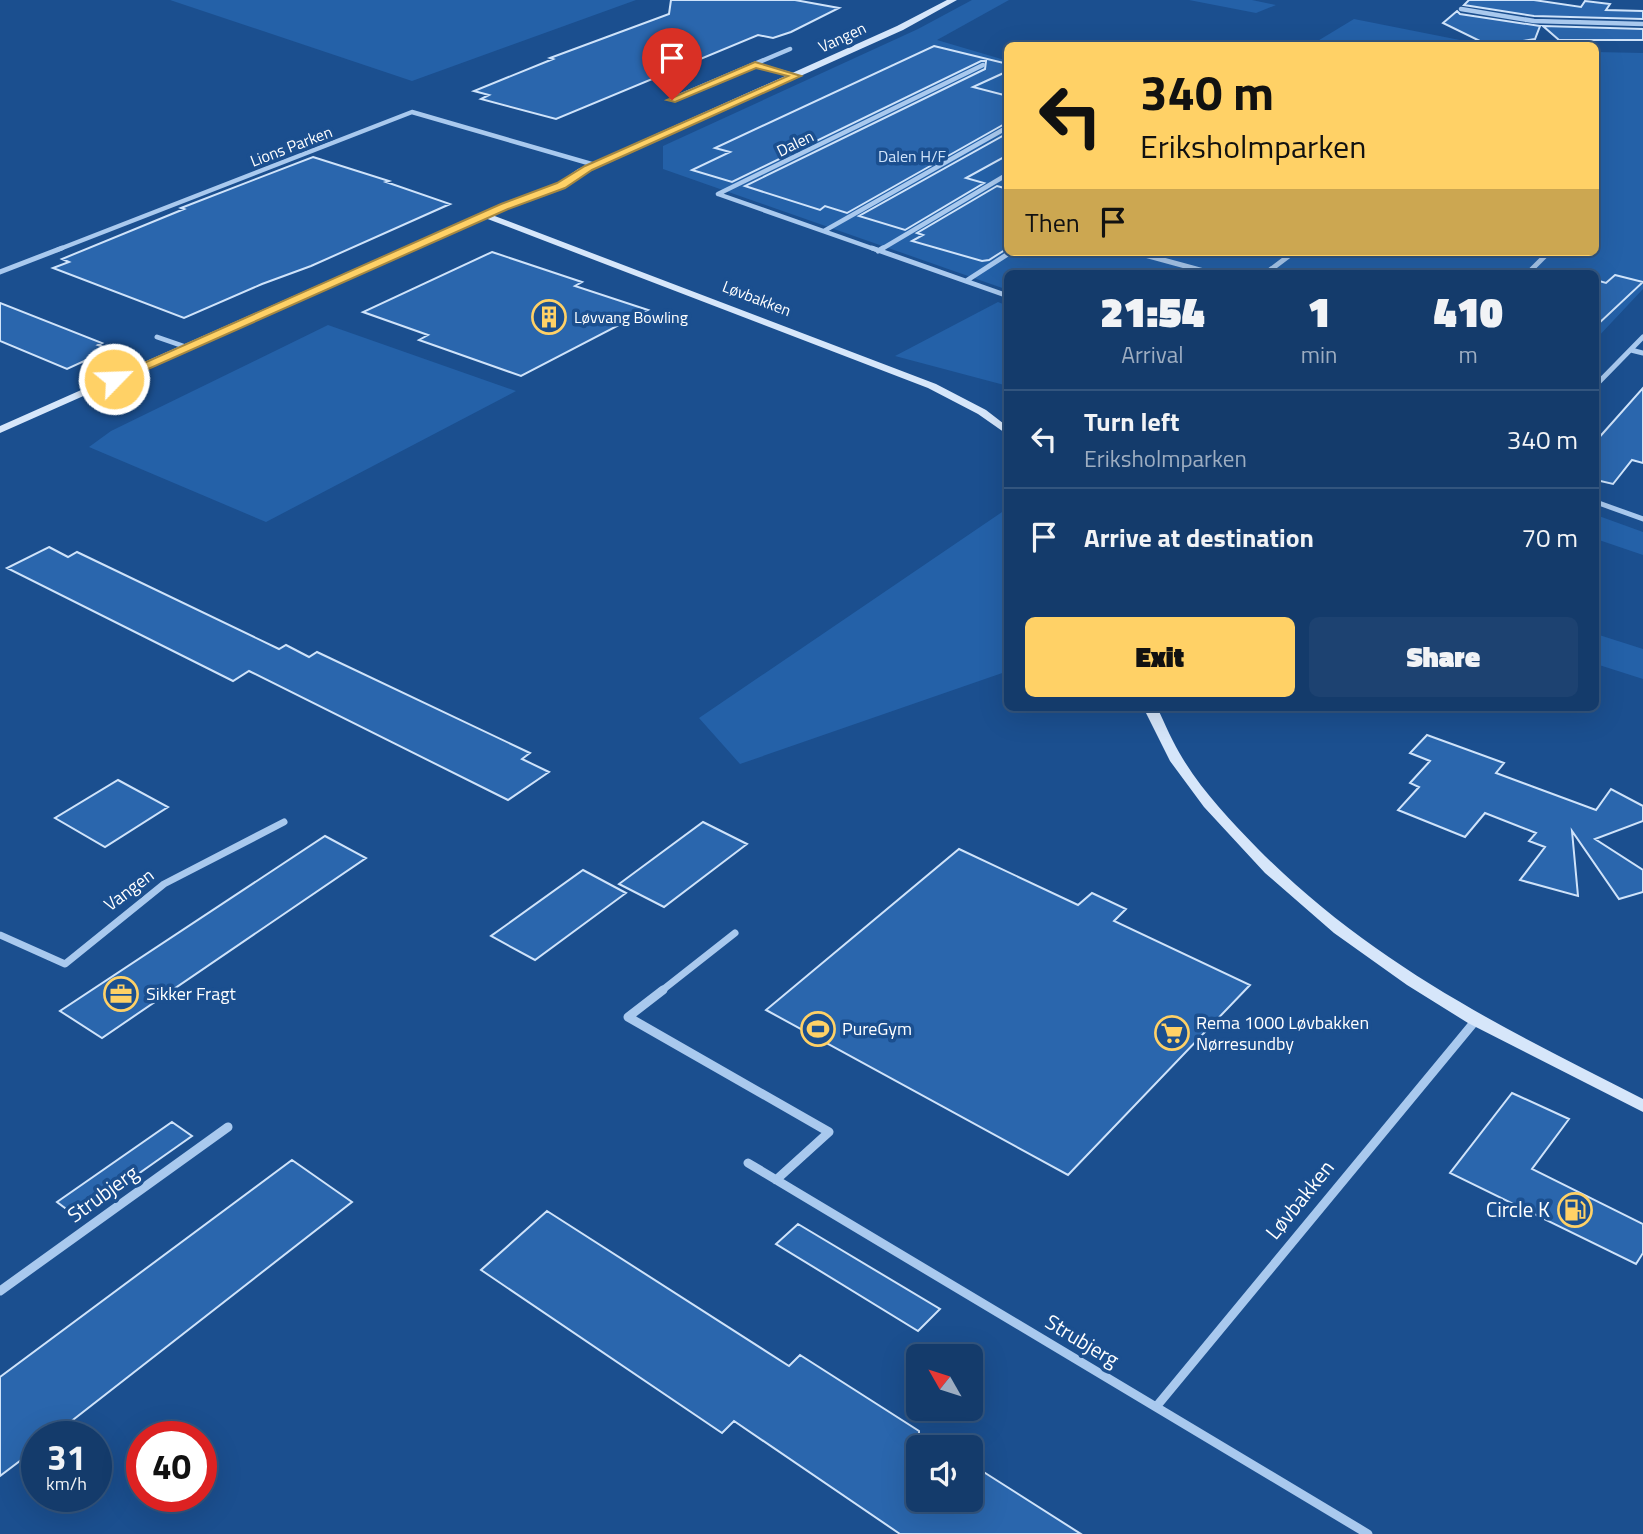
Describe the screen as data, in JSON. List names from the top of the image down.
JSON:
{
  "streets": {
    "street": [
      "Vangen",
      "Dalen",
      "Lions Parken",
      "Løvbakken",
      "Strubjerg"
    ]
  },
  "crossings": [
    ["Vangen", "Lions Parken"],
    ["Vangen", "Løvbakken"],
    ["Løvbakken", "Strubjerg"]
  ],
  "parks": ["Dalen H/F"],
  "places": {
    "building": ["Løvvang Bowling"],
    "office": ["Sikker Fragt"],
    "sports": ["PureGym"],
    "supermarket": ["Rema 1000 Løvbakken Nørresundby"],
    "fuel station": ["Circle K"]
  },
  "north": "top left",
  "page": {
    "turn": ["340 m", "Eriksholmparken"],
    "then": "Then",
    "eta": [
      "21:54",
      "Arrival",
      "1",
      "min",
      "410",
      "m"
    ],
    "list": [
      {
        "name": "Turn left",
        "note": "Eriksholmparken",
        "value": "340 m"
      },
      {
        "name": "Arrive at destination",
        "value": "70 m"
      }
    ],
    "buttons": ["Exit", "Share"],
    "speed": "31 km/h",
    "limit": "40"
  }
}
